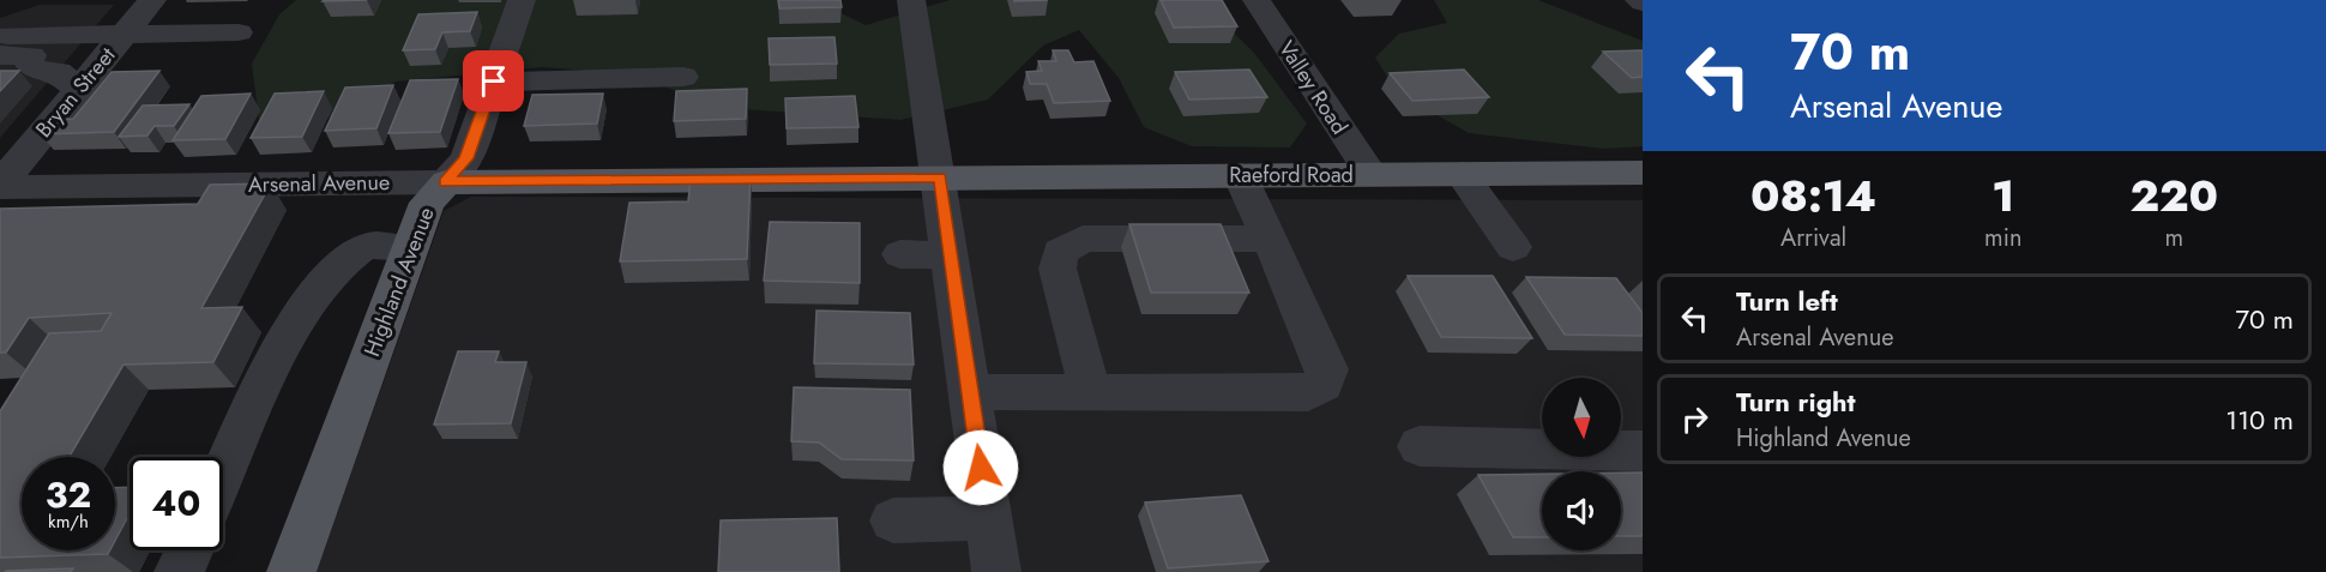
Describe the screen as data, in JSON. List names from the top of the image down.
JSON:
{
  "streets": {
    "main road": ["Raeford Road", "Arsenal Avenue", "Highland Avenue"],
    "street": ["Valley Road", "Bryan Street"]
  },
  "crossings": [
    ["Valley Road", "Raeford Road"],
    ["Bryan Street", "Arsenal Avenue"],
    ["Raeford Road", "Arsenal Avenue"],
    ["Arsenal Avenue", "Highland Avenue"]
  ],
  "north": "bottom",
  "page": {
    "turn": ["70 m", "Arsenal Avenue"],
    "eta": [
      "08:14",
      "Arrival",
      "1",
      "min",
      "220",
      "m"
    ],
    "list": [
      {
        "name": "Turn left",
        "note": "Arsenal Avenue",
        "value": "70 m"
      },
      {
        "name": "Turn right",
        "note": "Highland Avenue",
        "value": "110 m"
      }
    ],
    "speed": "32 km/h",
    "limit": "40"
  }
}
